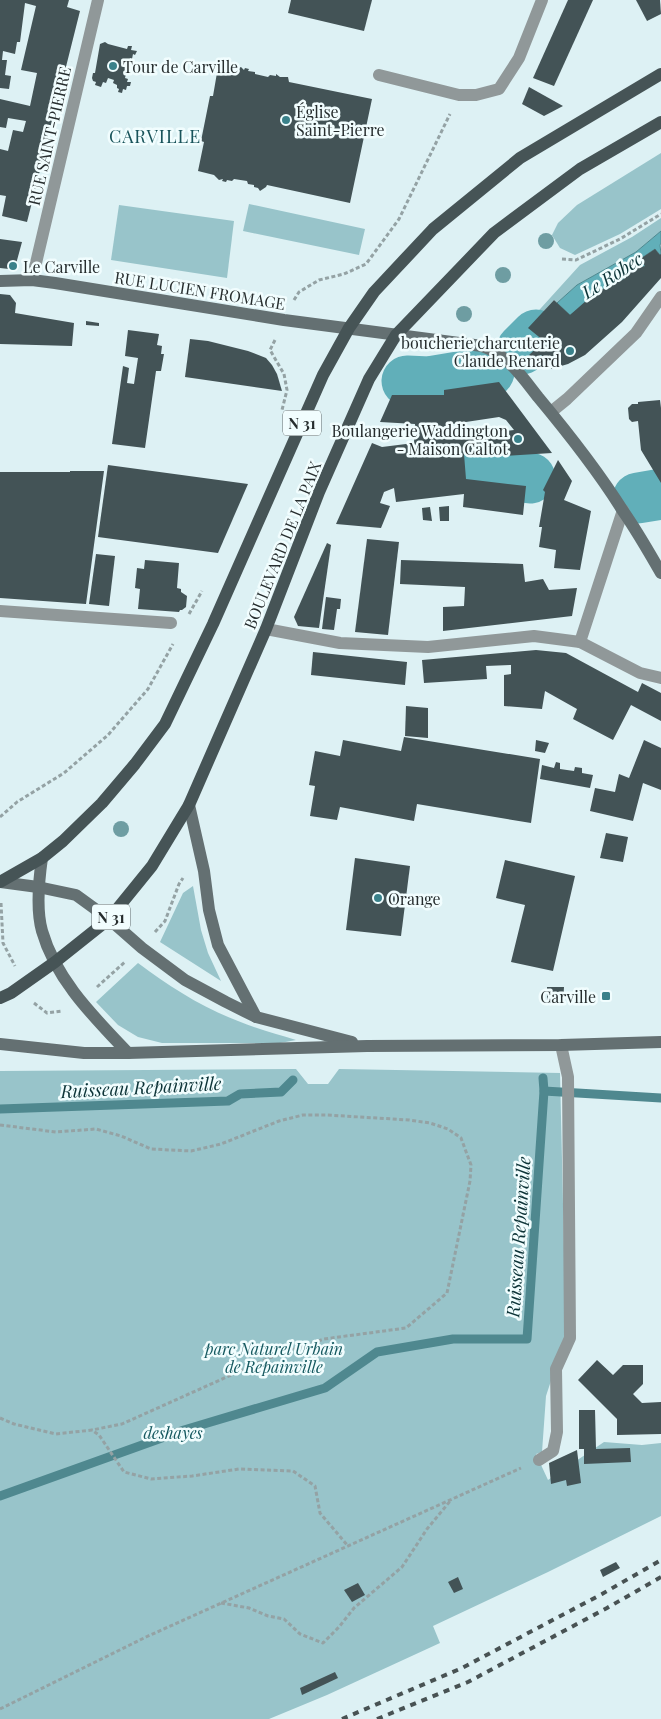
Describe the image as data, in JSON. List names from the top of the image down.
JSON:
{
  "streets": {
    "main road": ["RUE LUCIEN FROMAGE", "N 31", "BOULEVARD DE LA PAIX"],
    "street": ["RUE SAINT-PIERRE"]
  },
  "crossings": [
    ["RUE SAINT-PIERRE", "RUE LUCIEN FROMAGE"],
    ["RUE LUCIEN FROMAGE", "BOULEVARD DE LA PAIX"]
  ],
  "districts": ["CARVILLE"],
  "water": ["Le Robec", "Ruisseau Repainville"],
  "parks": ["parc Naturel Urbain de Repainville", "deshayes"],
  "places": {
    "other": [
      "Tour de Carville",
      "Église Saint-Pierre",
      "Le Carville",
      "boucherie charcuterie Claude Renard",
      "Boulangerie Waddington - Maison Caltot",
      "Orange"
    ],
    "transit": ["Carville"]
  }
}
